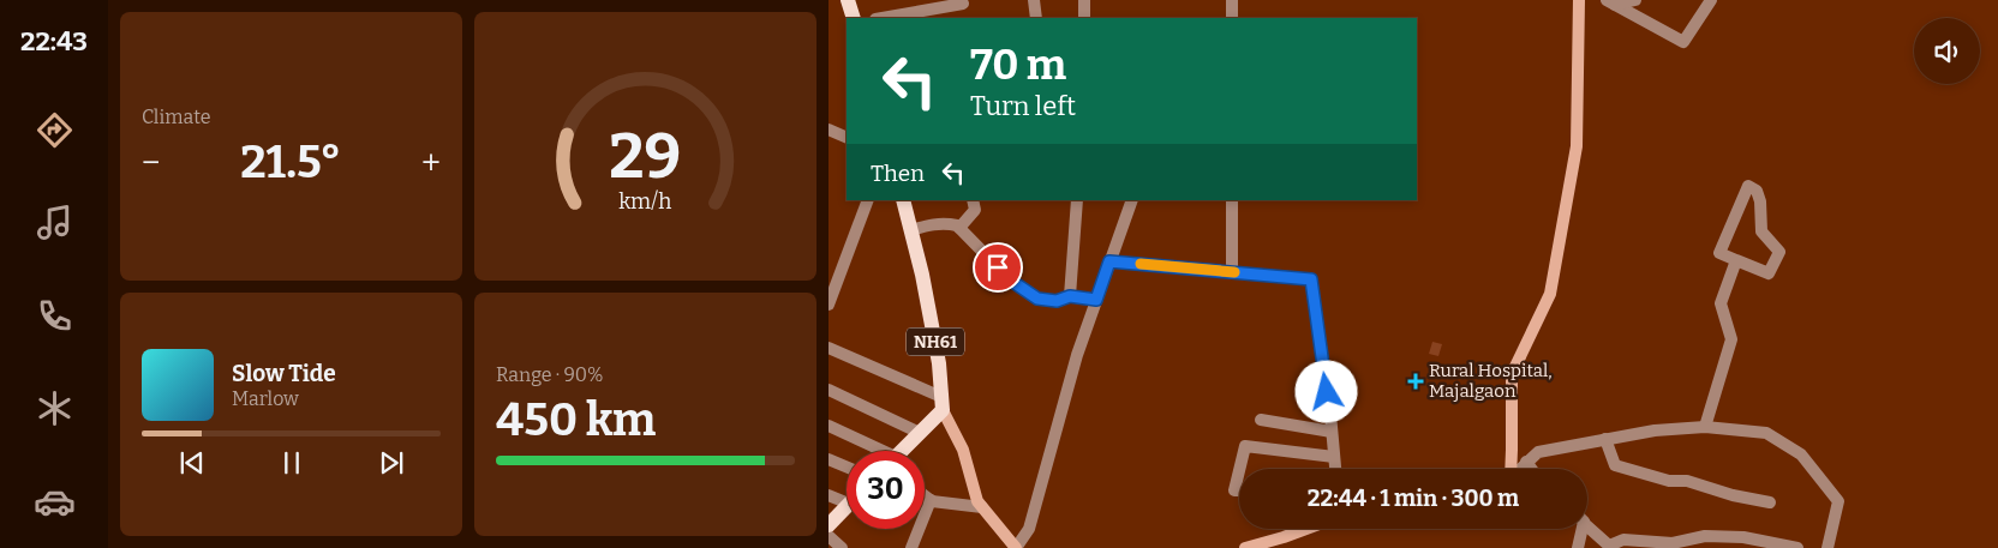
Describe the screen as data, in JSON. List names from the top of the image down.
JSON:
{
  "streets": {
    "main road": ["NH61"]
  },
  "places": {
    "health": ["Rural Hospital, Majalgaon"]
  },
  "page": {
    "tabs": "22:43",
    "tile": [
      "Climate",
      ["Range · 90%", "450 km"]
    ],
    "turn": ["70 m", "Turn left"],
    "heat": ["−", "21.5°", "+"],
    "then": "Then",
    "song": ["Slow Tide", "Marlow"],
    "limit": "30",
    "trip": "22:44 · 1 min · 300 m",
    "gauge": ["29", "km/h"]
  }
}
